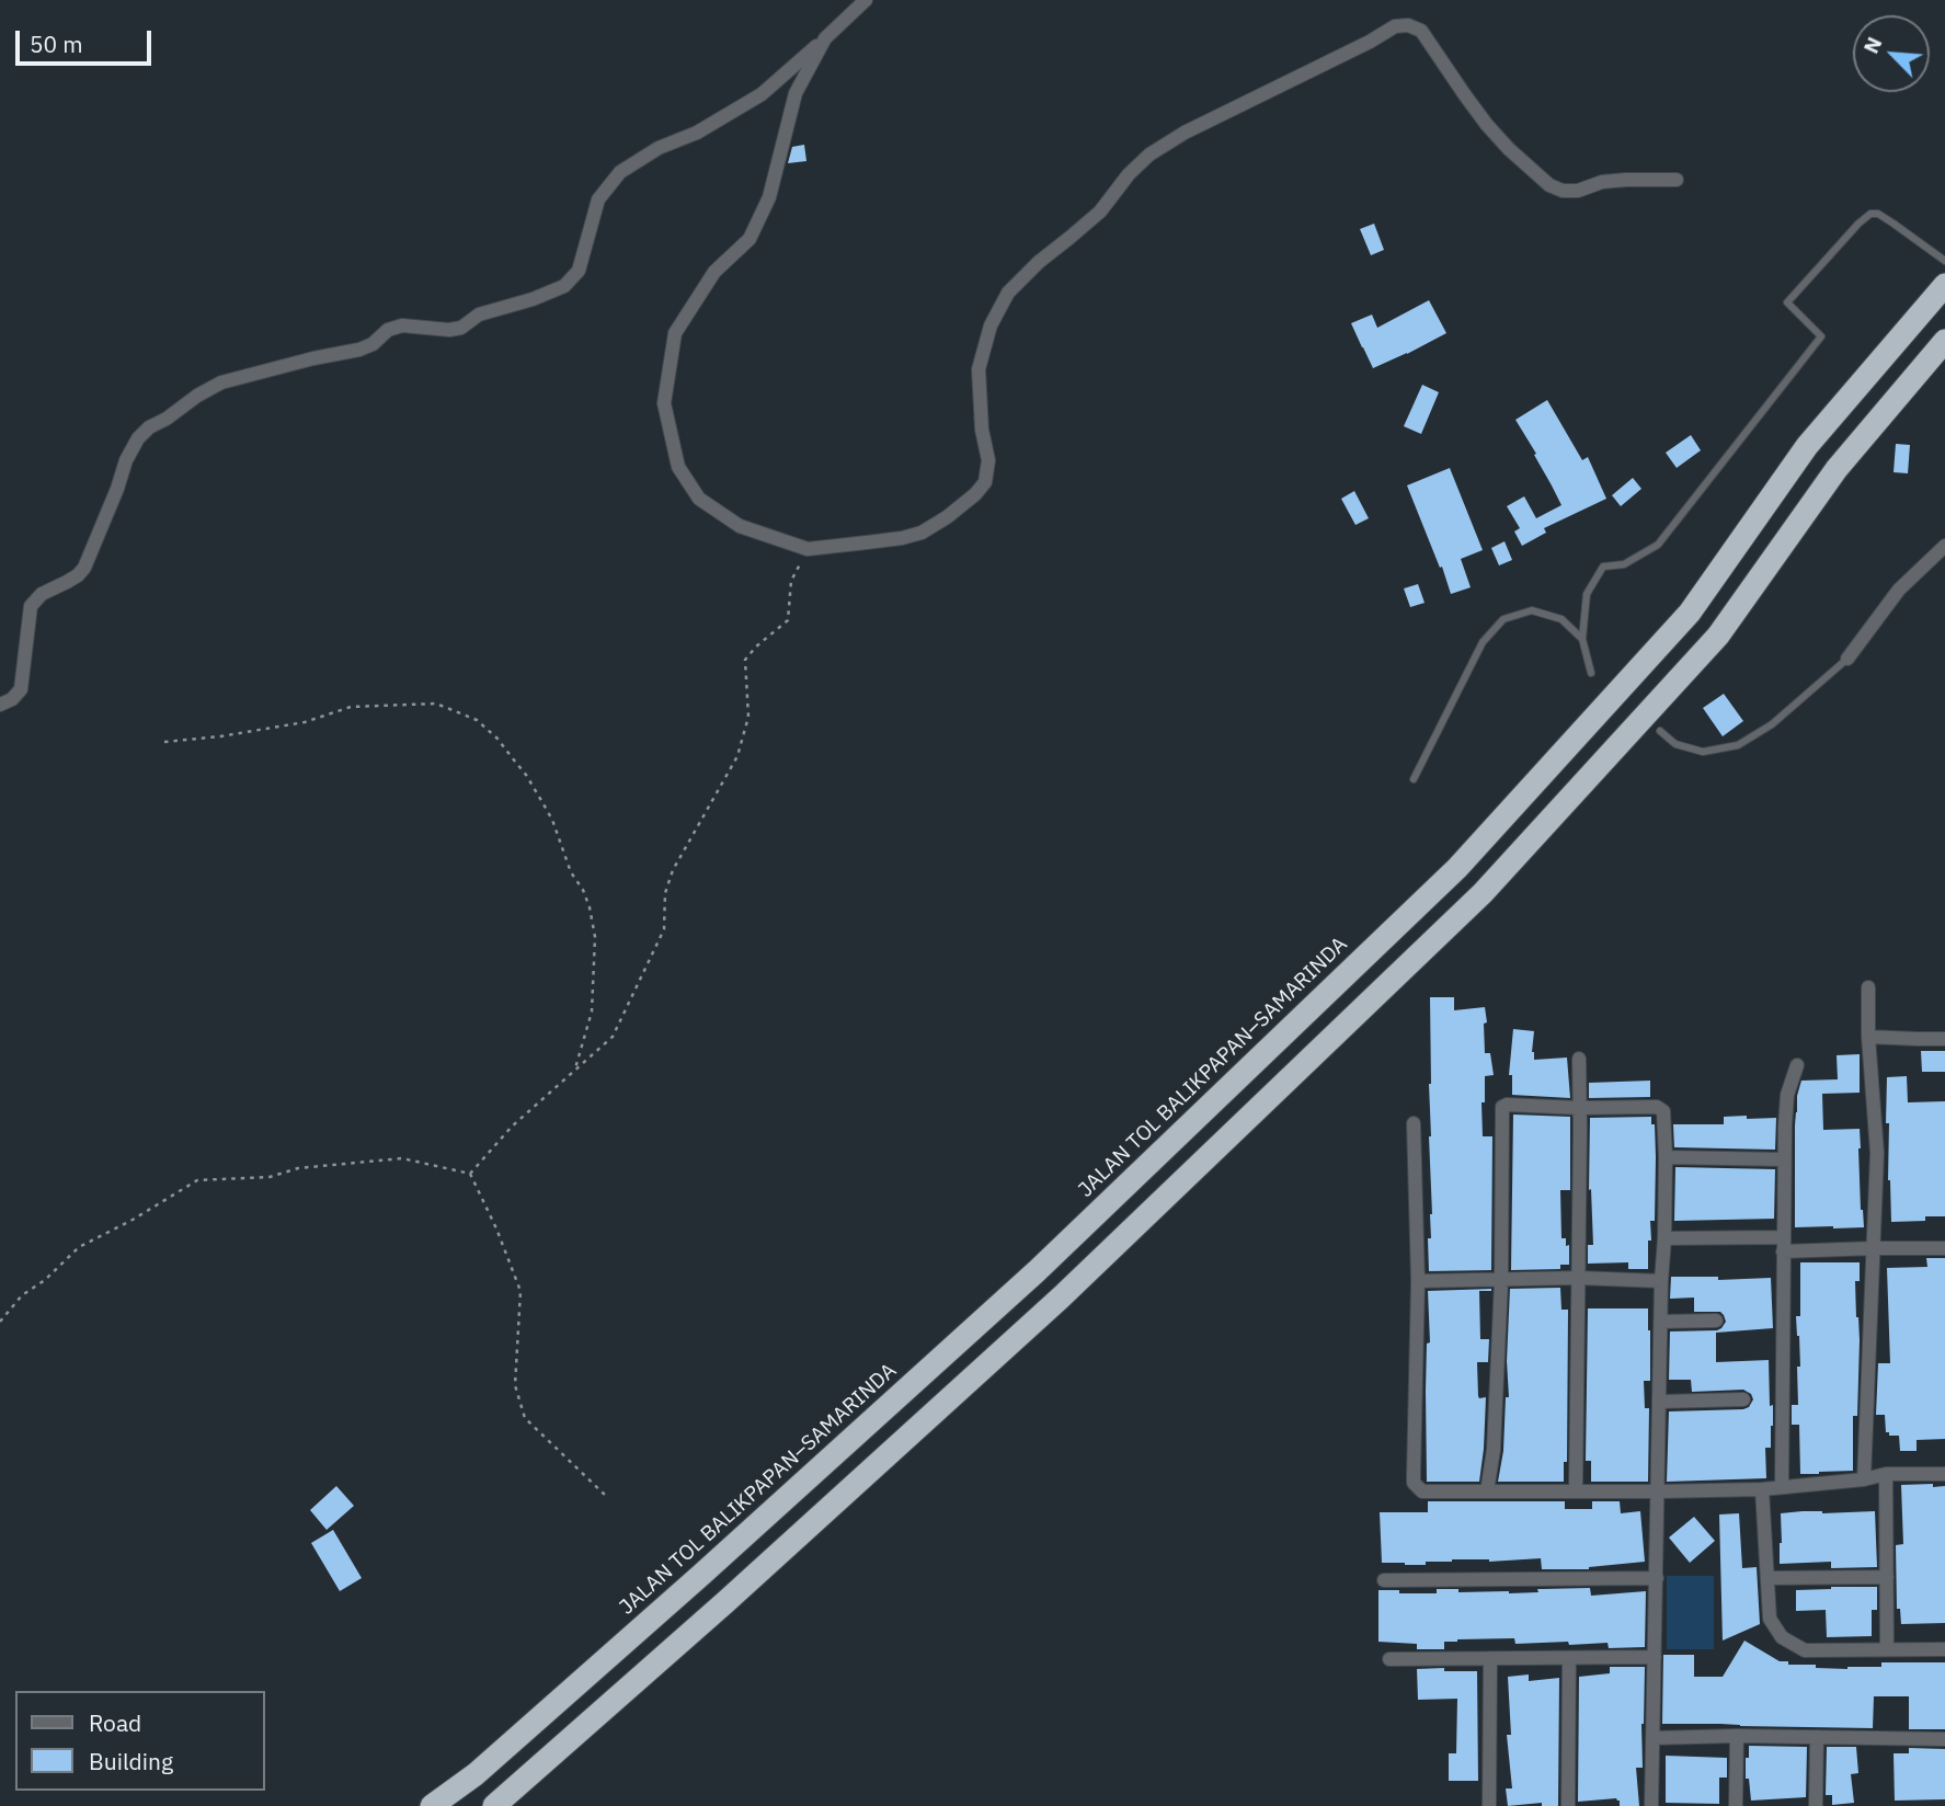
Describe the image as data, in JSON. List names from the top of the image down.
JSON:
{
  "streets": {
    "highway": ["JALAN TOL BALIKPAPAN–SAMARINDA"]
  },
  "legend": ["Road", "Building"],
  "scale_bar": "50 m",
  "north": "top left"
}
